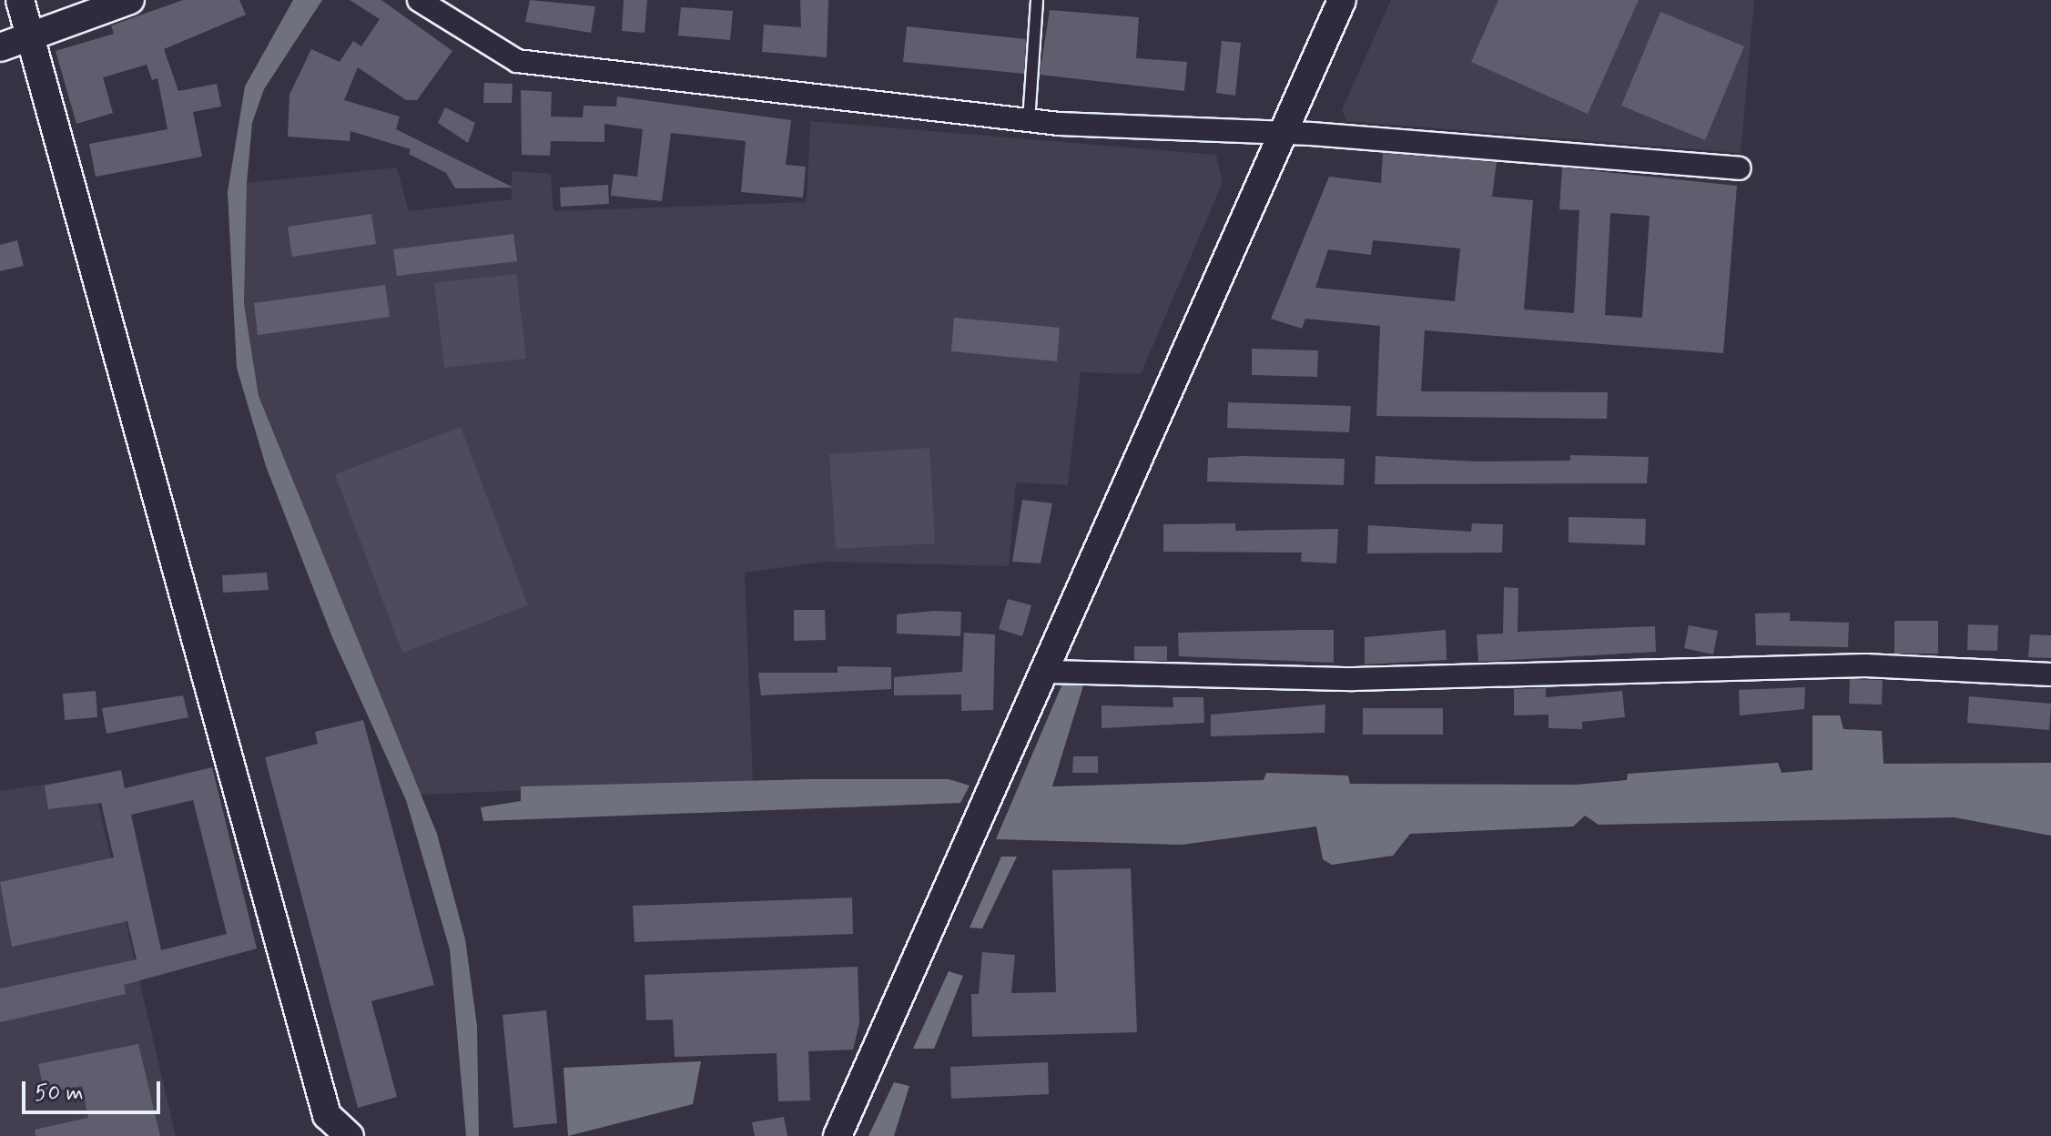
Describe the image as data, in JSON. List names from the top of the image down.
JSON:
{
  "scale_bar": "50 m"
}
